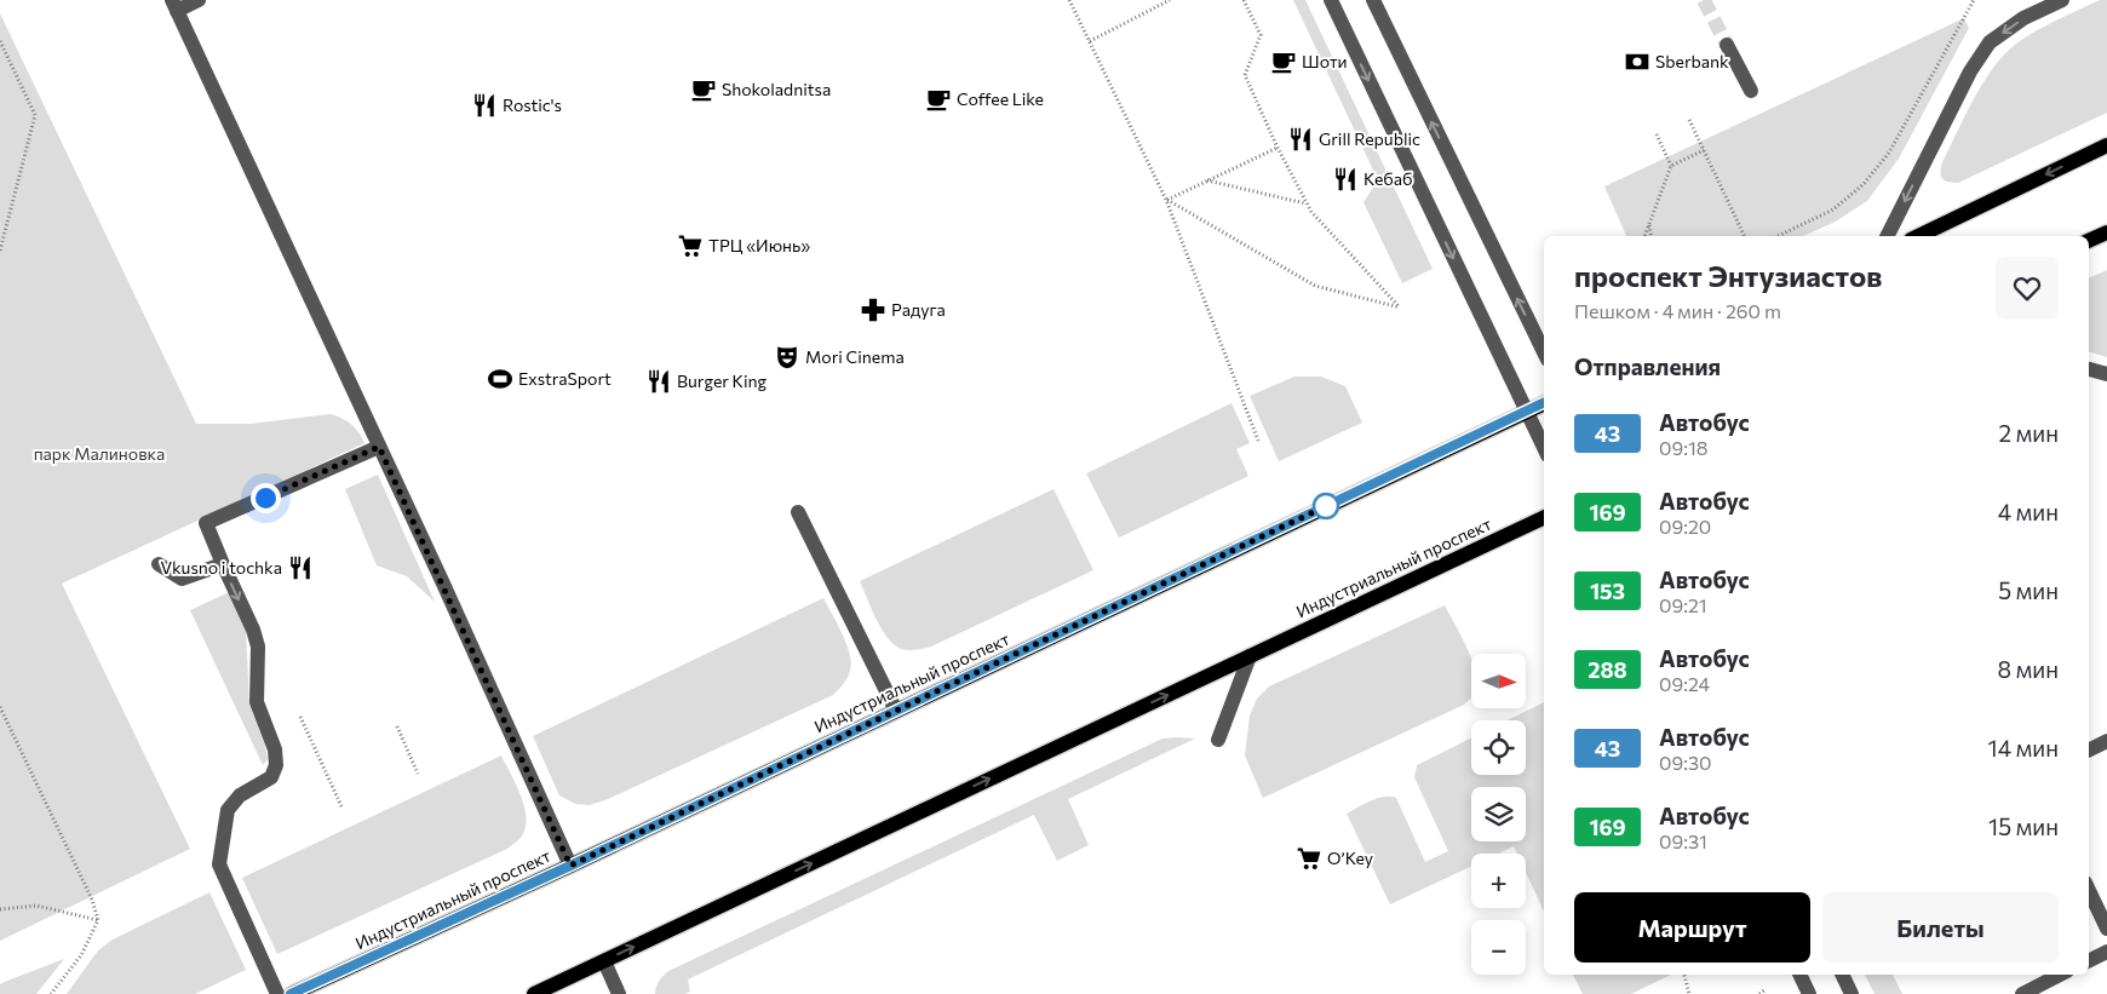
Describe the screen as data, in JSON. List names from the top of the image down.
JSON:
{
  "streets": {
    "main road": ["Индустриальный проспект"]
  },
  "parks": ["парк Малиновка"],
  "places": {
    "cafe": ["Шоти", "Shokoladnitsa", "Coffee Like"],
    "bank": ["Sberbank"],
    "restaurant": [
      "Rostic's",
      "Grill Republic",
      "Кебаб",
      "Burger King",
      "Vkusno i tochka"
    ],
    "supermarket": ["ТРЦ «Июнь»", "O’Key"],
    "pharmacy": ["Радуга"],
    "theatre": ["Mori Cinema"],
    "sports": ["ExstraSport"]
  },
  "lines": ["bus line 43"],
  "north": "right",
  "page": {
    "heading": [
      ["проспект Энтузиастов", "Пешком · 4 мин · 260 m"],
      "Отправления"
    ],
    "list": [
      {
        "mark": "43",
        "name": "Автобус",
        "note": "09:18",
        "value": "2 мин"
      },
      {
        "mark": "169",
        "name": "Автобус",
        "note": "09:20",
        "value": "4 мин"
      },
      {
        "mark": "153",
        "name": "Автобус",
        "note": "09:21",
        "value": "5 мин"
      },
      {
        "mark": "288",
        "name": "Автобус",
        "note": "09:24",
        "value": "8 мин"
      },
      {
        "mark": "43",
        "name": "Автобус",
        "note": "09:30",
        "value": "14 мин"
      },
      {
        "mark": "169",
        "name": "Автобус",
        "note": "09:31",
        "value": "15 мин"
      }
    ],
    "map_buttons": ["+", "−"],
    "buttons": ["Маршрут", "Билеты"]
  }
}
